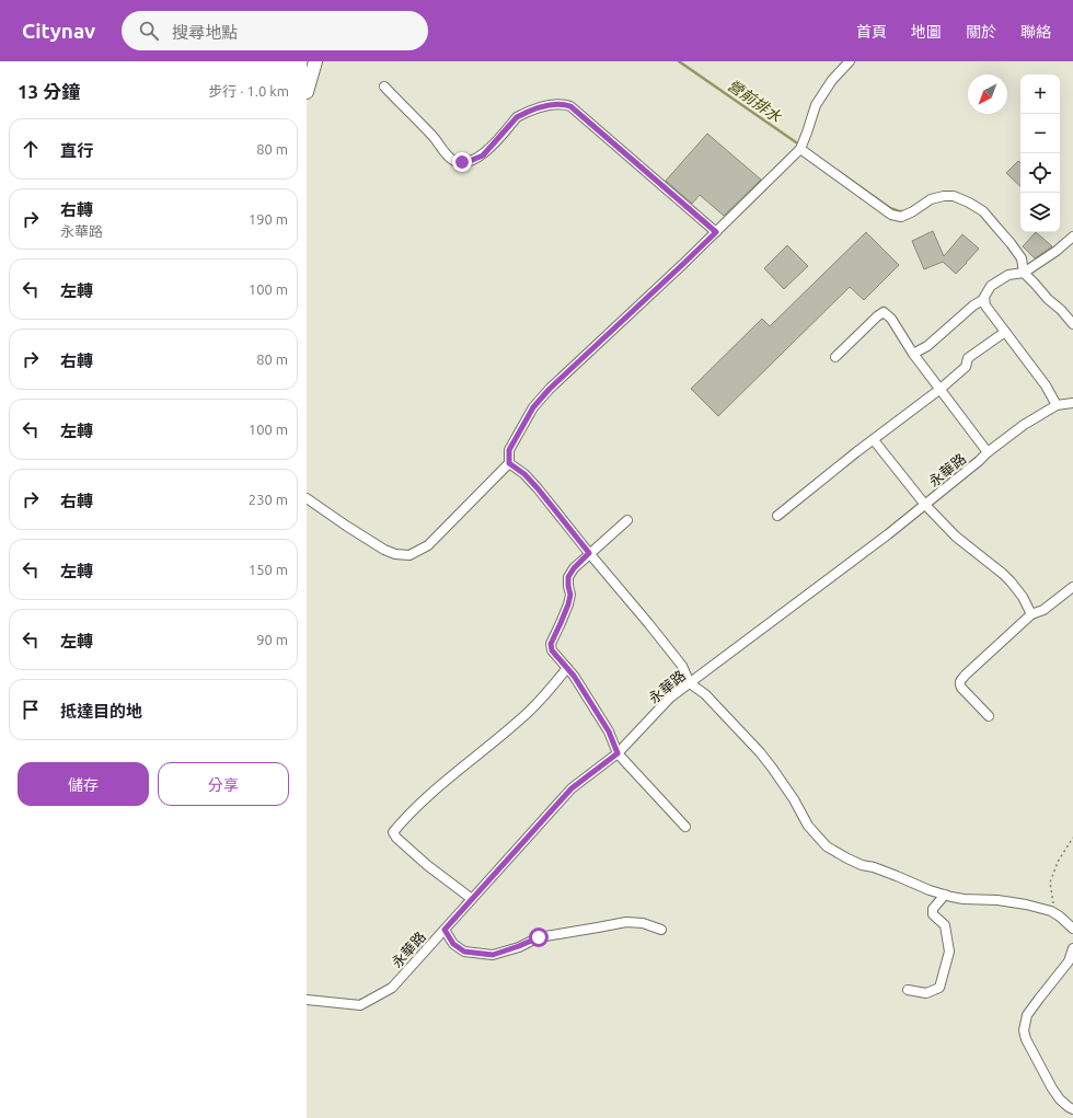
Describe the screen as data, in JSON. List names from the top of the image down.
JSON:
{
  "streets": {
    "street": ["永華路"]
  },
  "water": ["營前排水"],
  "north": "bottom left",
  "page": {
    "header": "Citynav",
    "search": "搜尋地點",
    "nav": [
      "首頁",
      "地圖",
      "關於",
      "聯絡"
    ],
    "heading": ["13 分鐘", "步行 · 1.0 km"],
    "map_buttons": ["+", "−"],
    "list": [
      ["直行", "80 m"],
      ["右轉", "永華路", "190 m"],
      ["左轉", "100 m"],
      ["右轉", "80 m"],
      ["左轉", "100 m"],
      ["右轉", "230 m"],
      ["左轉", "150 m"],
      ["左轉", "90 m"],
      "抵達目的地"
    ],
    "buttons": ["儲存", "分享"]
  }
}
